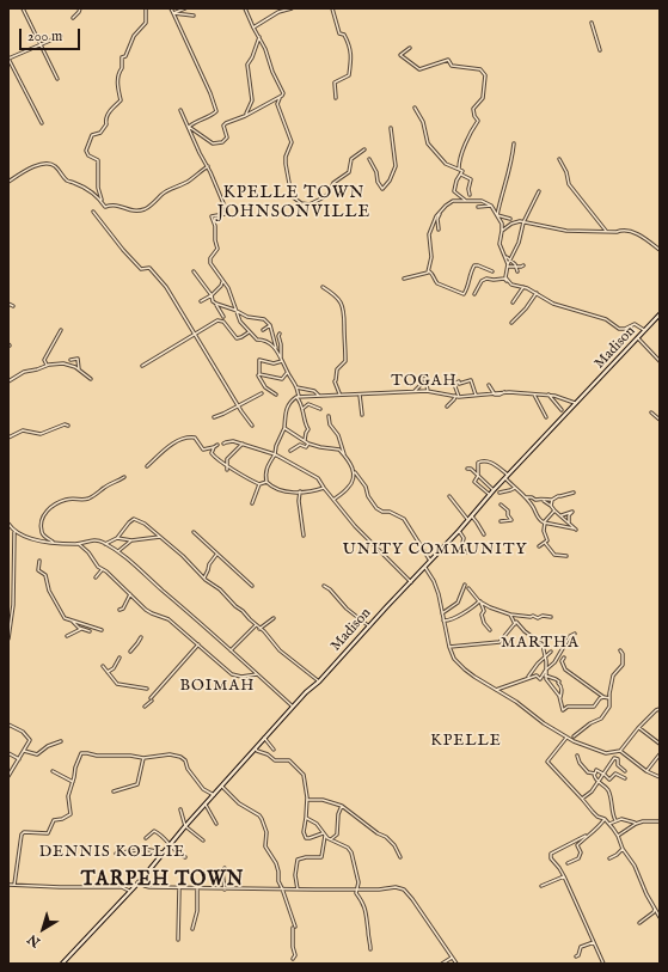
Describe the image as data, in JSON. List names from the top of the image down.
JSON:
{
  "streets": {
    "street": ["Madison"]
  },
  "districts": [
    "KPELLE TOWN JOHNSONVILLE",
    "TOGAH",
    "UNITY COMMUNITY",
    "MARTHA",
    "BOIMAH",
    "KPELLE",
    "DENNIS KOLLIE",
    "TARPEH TOWN"
  ],
  "scale_bar": "200 m",
  "north": "bottom left"
}
